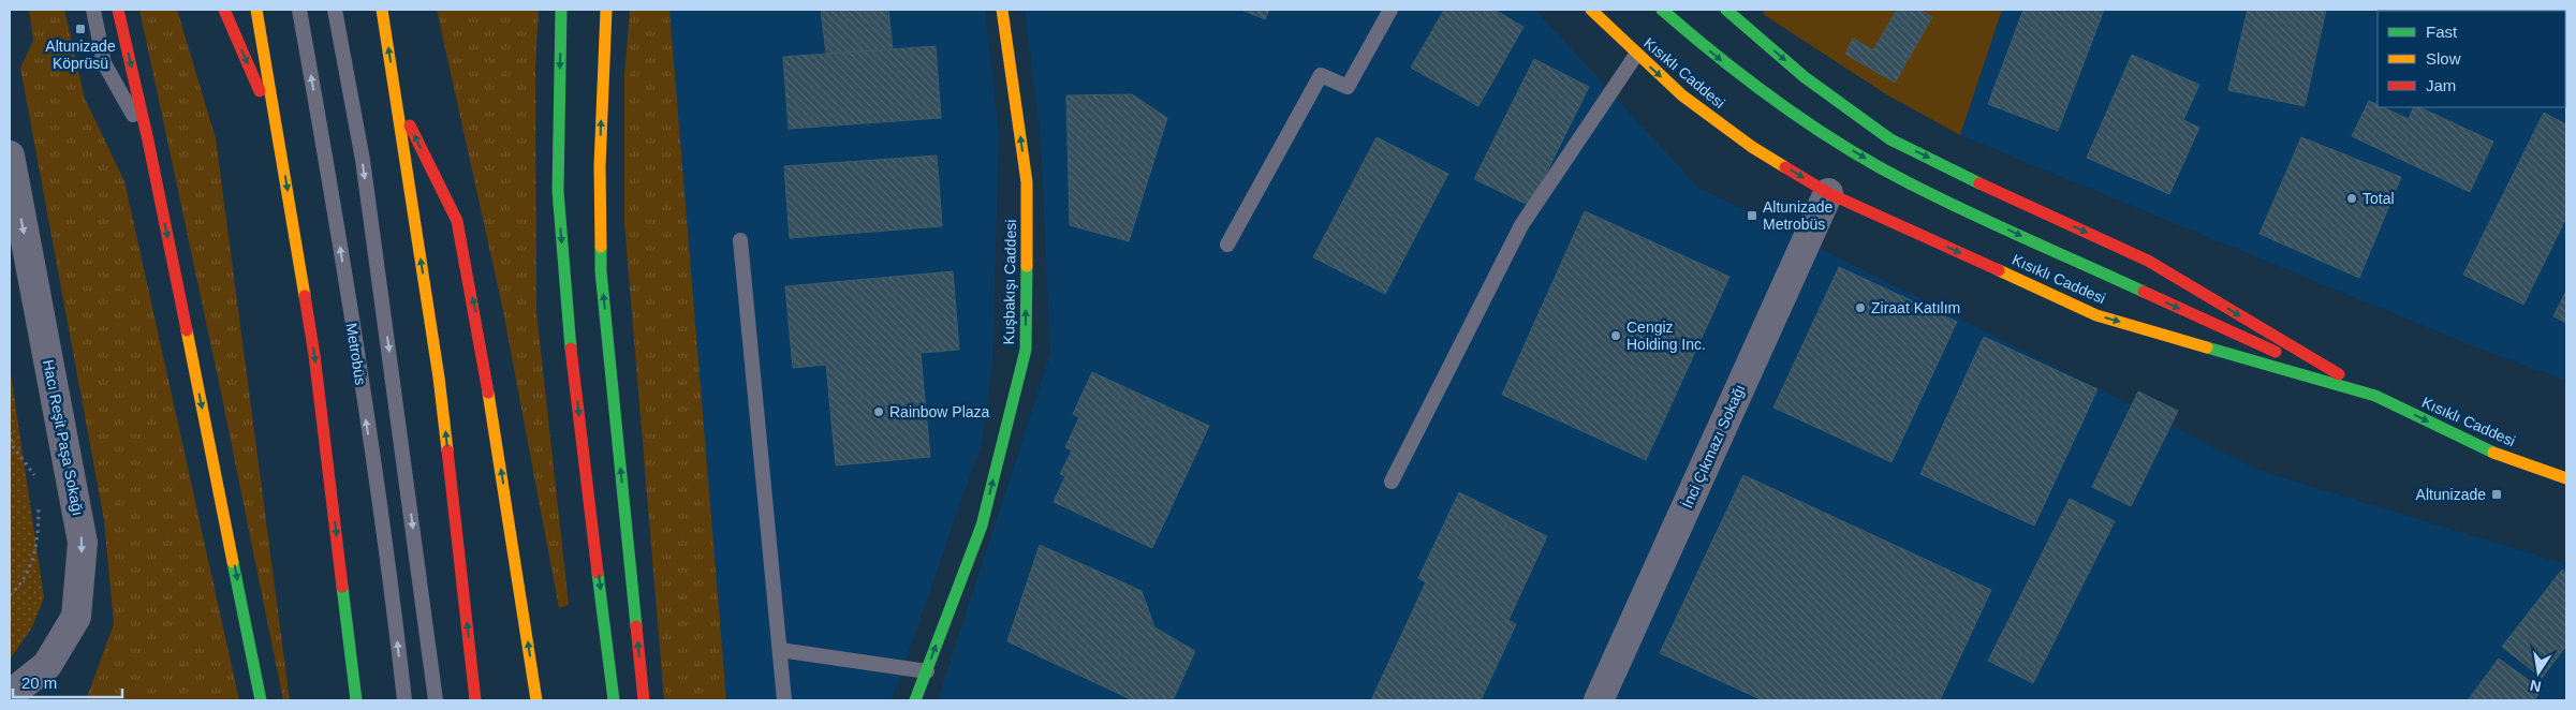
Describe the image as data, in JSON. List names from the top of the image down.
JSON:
{
  "streets": {
    "main road": ["Kısıklı Caddesi", "Kuşbakışı Caddesi"],
    "street": ["Hacı Reşit Paşa Sokağı", "İnci Çıkmazı Sokağı"],
    "lane": ["Metrobüs"]
  },
  "crossings": [
    ["Kısıklı Caddesi", "İnci Çıkmazı Sokağı"]
  ],
  "one_way": ["Kuşbakışı Caddesi", "Hacı Reşit Paşa Sokağı"],
  "places": {
    "transit": ["Altunizade Köprüsü", "Altunizade Metrobüs", "Altunizade"],
    "other": [
      "Total",
      "Ziraat Katılım",
      "Cengiz Holding Inc.",
      "Rainbow Plaza"
    ]
  },
  "legend": ["Fast", "Slow", "Jam"],
  "scale_bar": "20 m",
  "north": "bottom"
}
